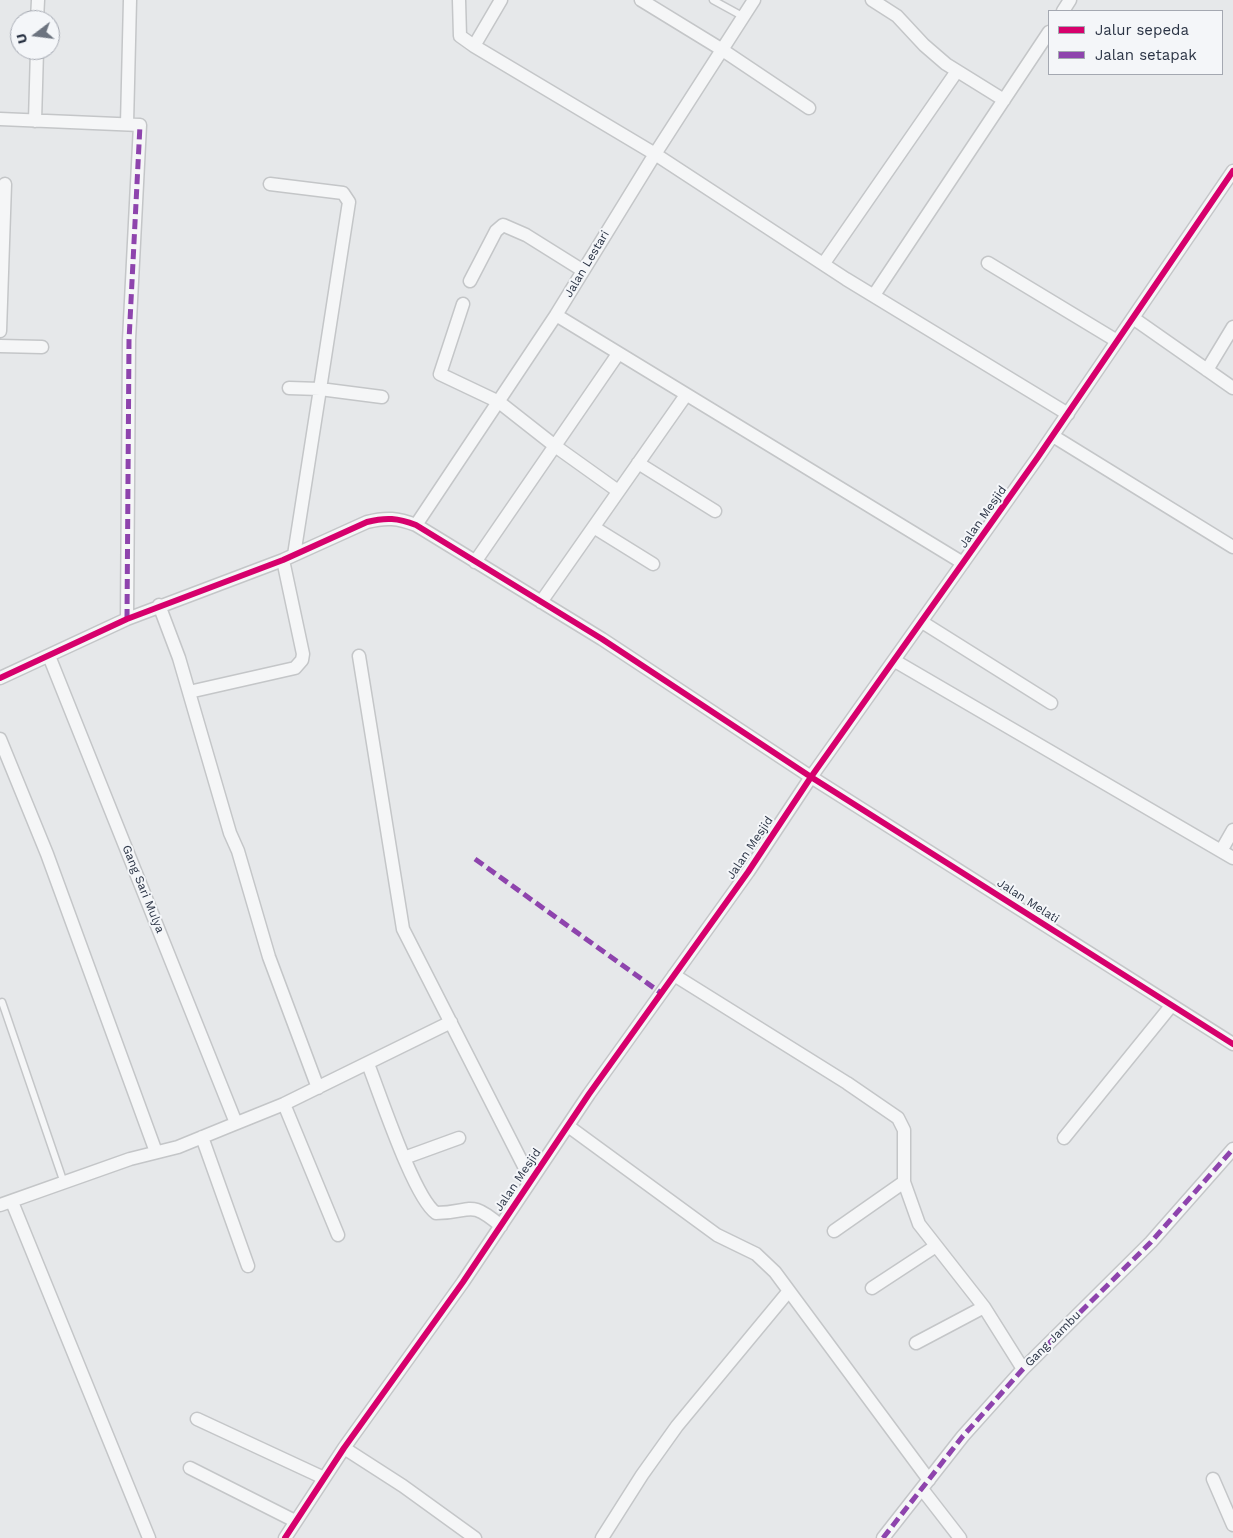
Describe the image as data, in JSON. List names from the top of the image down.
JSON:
{
  "streets": {
    "street": [
      "Jalan Lestari",
      "Jalan Mesjid",
      "Gang Sari Mulya",
      "Jalan Melati",
      "Gang Jambu"
    ]
  },
  "crossings": [
    ["Jalan Lestari", "Jalan Melati"],
    ["Jalan Mesjid", "Jalan Melati"],
    ["Gang Sari Mulya", "Jalan Melati"]
  ],
  "legend": ["Jalur sepeda", "Jalan setapak"],
  "north": "left"
}
